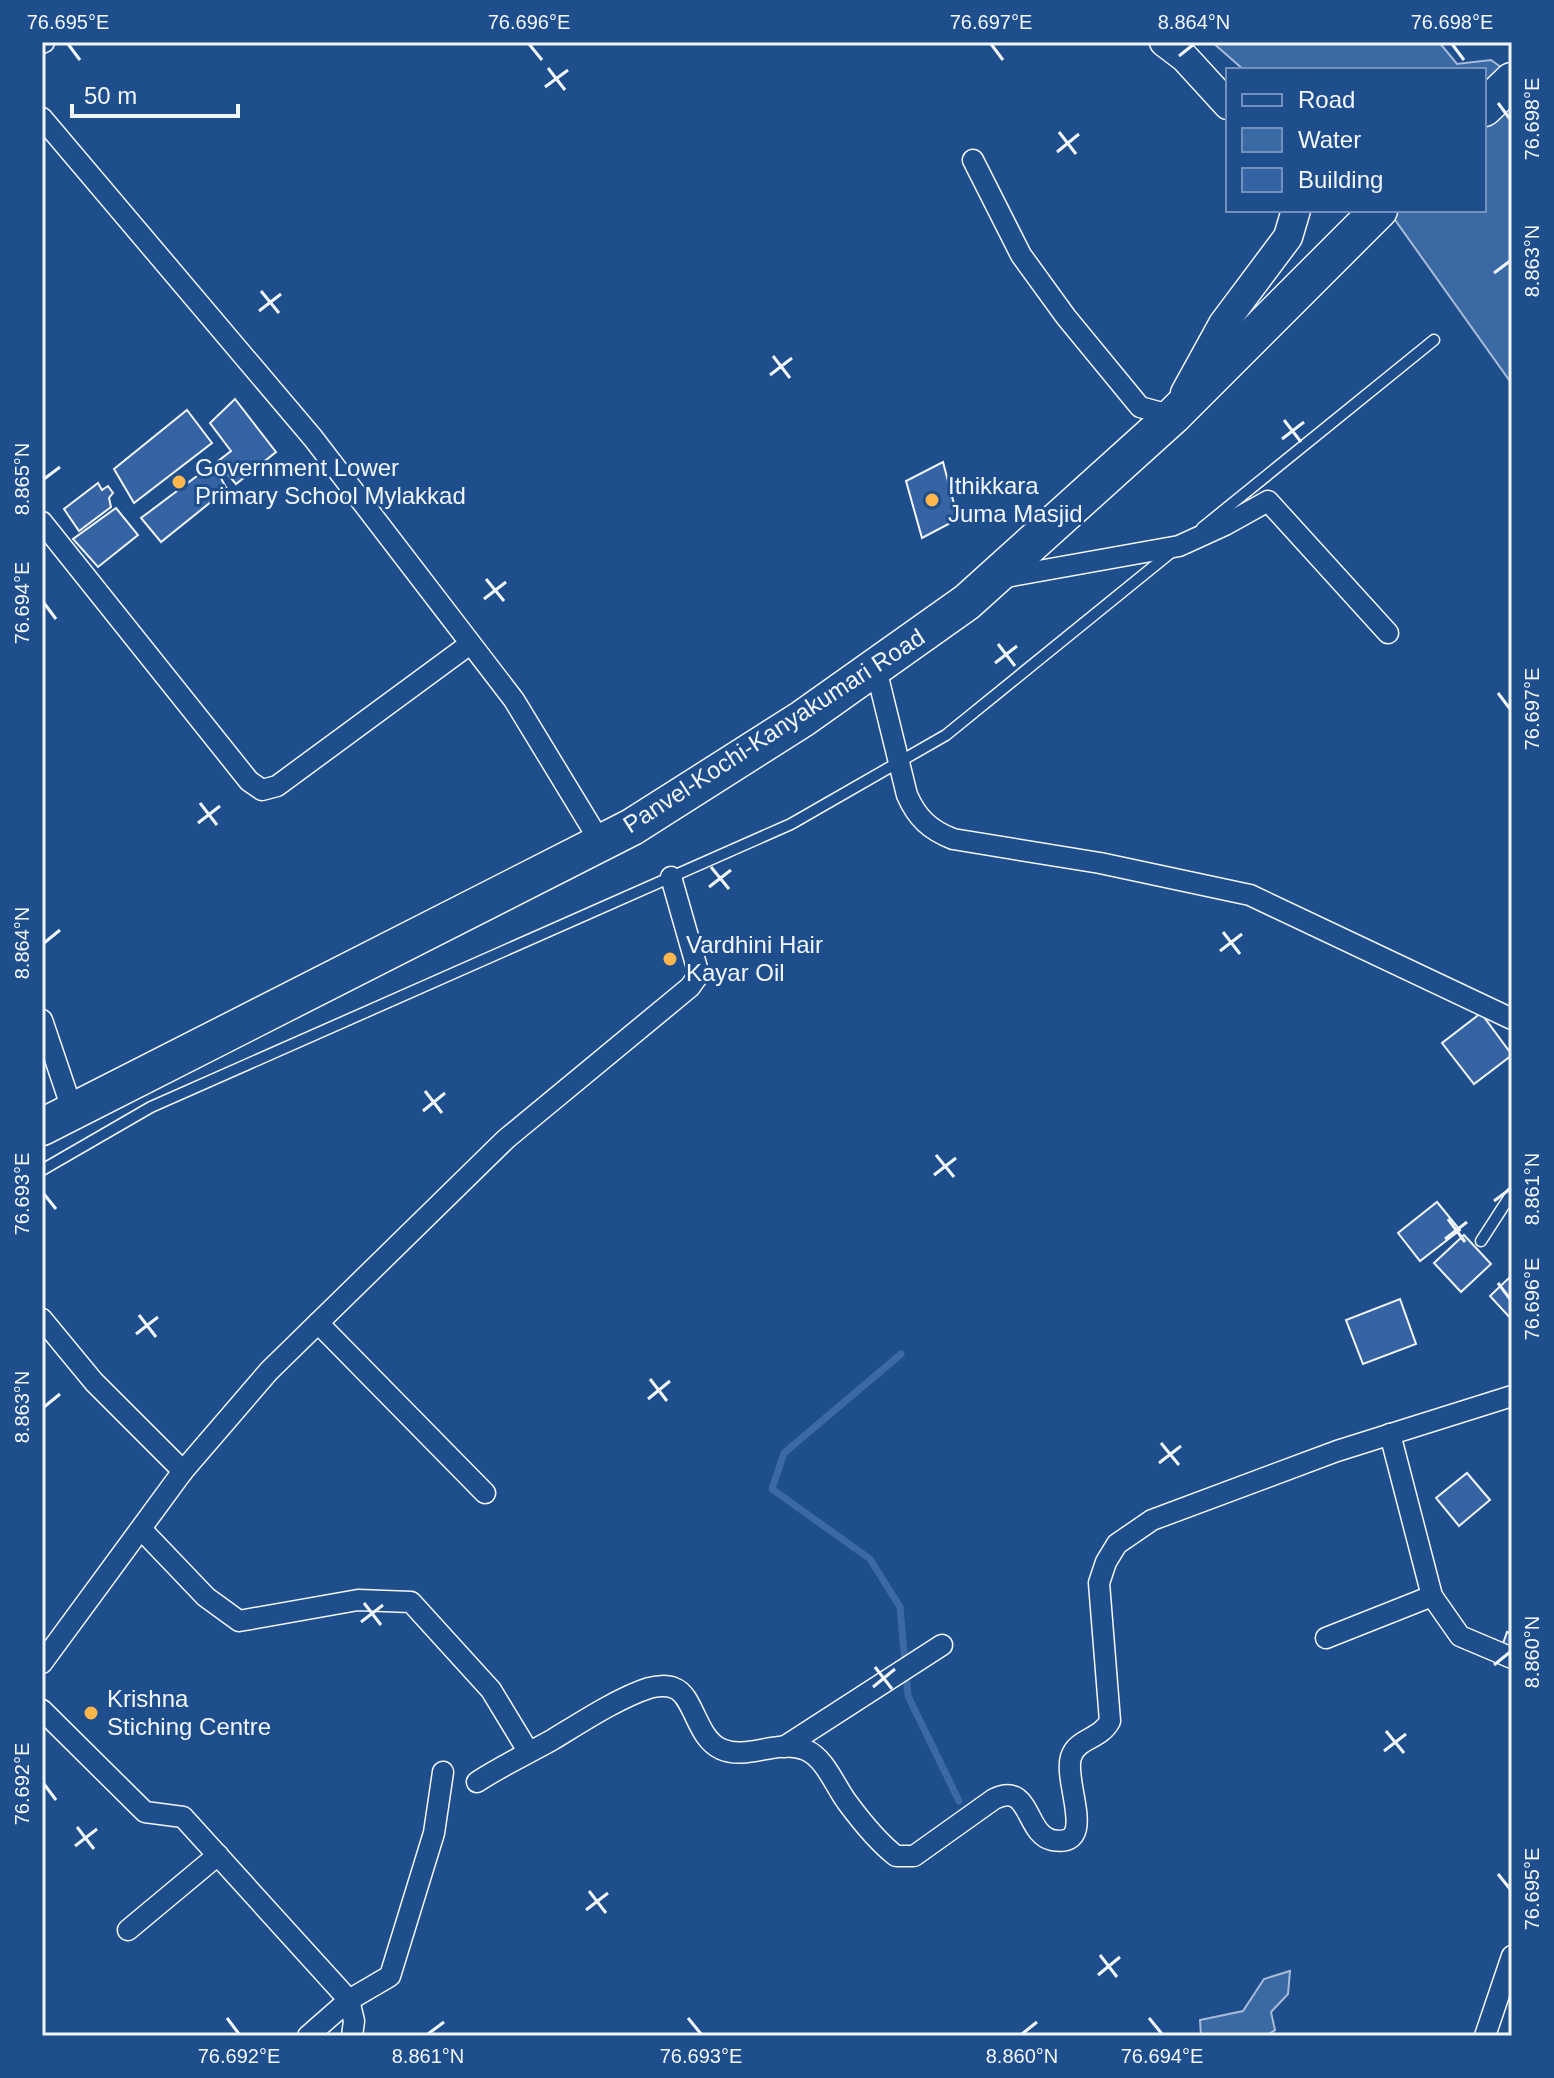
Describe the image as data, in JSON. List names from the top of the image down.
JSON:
{
  "streets": {
    "highway": ["Panvel-Kochi-Kanyakumari Road"]
  },
  "places": [
    "Government Lower Primary School Mylakkad",
    "Ithikkara Juma Masjid",
    "Vardhini Hair Kayar Oil",
    "Krishna Stiching Centre"
  ],
  "legend": ["Road", "Water", "Building"],
  "scale_bar": "50 m",
  "coordinates": [
    "76.695°E",
    "76.696°E",
    "76.697°E",
    "8.864°N",
    "76.698°E",
    "8.863°N",
    "8.865°N",
    "76.694°E",
    "8.861°N",
    "76.693°E",
    "8.860°N",
    "76.692°E"
  ]
}
